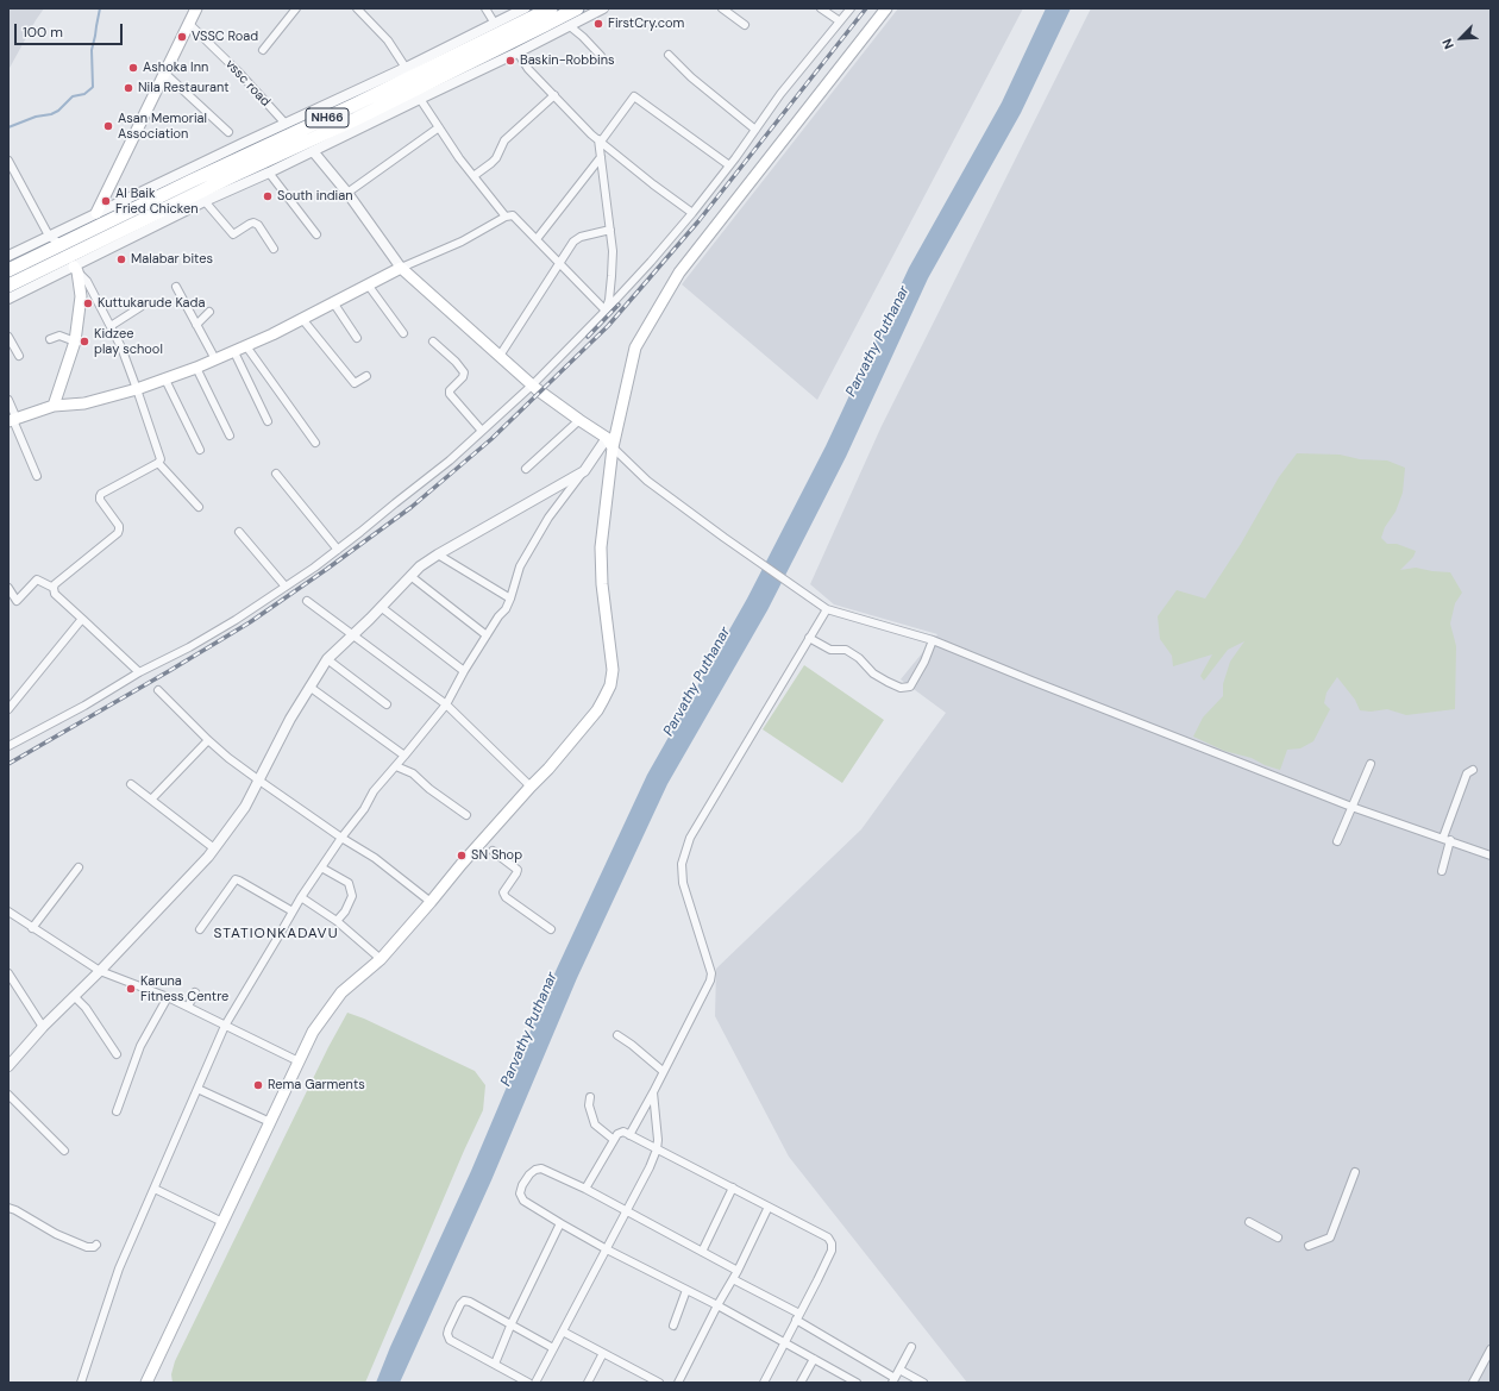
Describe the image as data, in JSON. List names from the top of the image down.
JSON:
{
  "streets": {
    "highway": ["NH66"],
    "street": ["vssc road"]
  },
  "districts": ["STATIONKADAVU"],
  "water": ["Parvathy Puthanar"],
  "places": [
    "FirstCry.com",
    "VSSC Road",
    "Baskin-Robbins",
    "Ashoka Inn",
    "Nila Restaurant",
    "Asan Memorial Association",
    "South indian",
    "Al Baik Fried Chicken",
    "Malabar bites",
    "Kuttukarude Kada",
    "Kidzee play school",
    "SN Shop",
    "Karuna Fitness Centre",
    "Rema Garments"
  ],
  "scale_bar": "100 m",
  "north": "bottom left"
}
